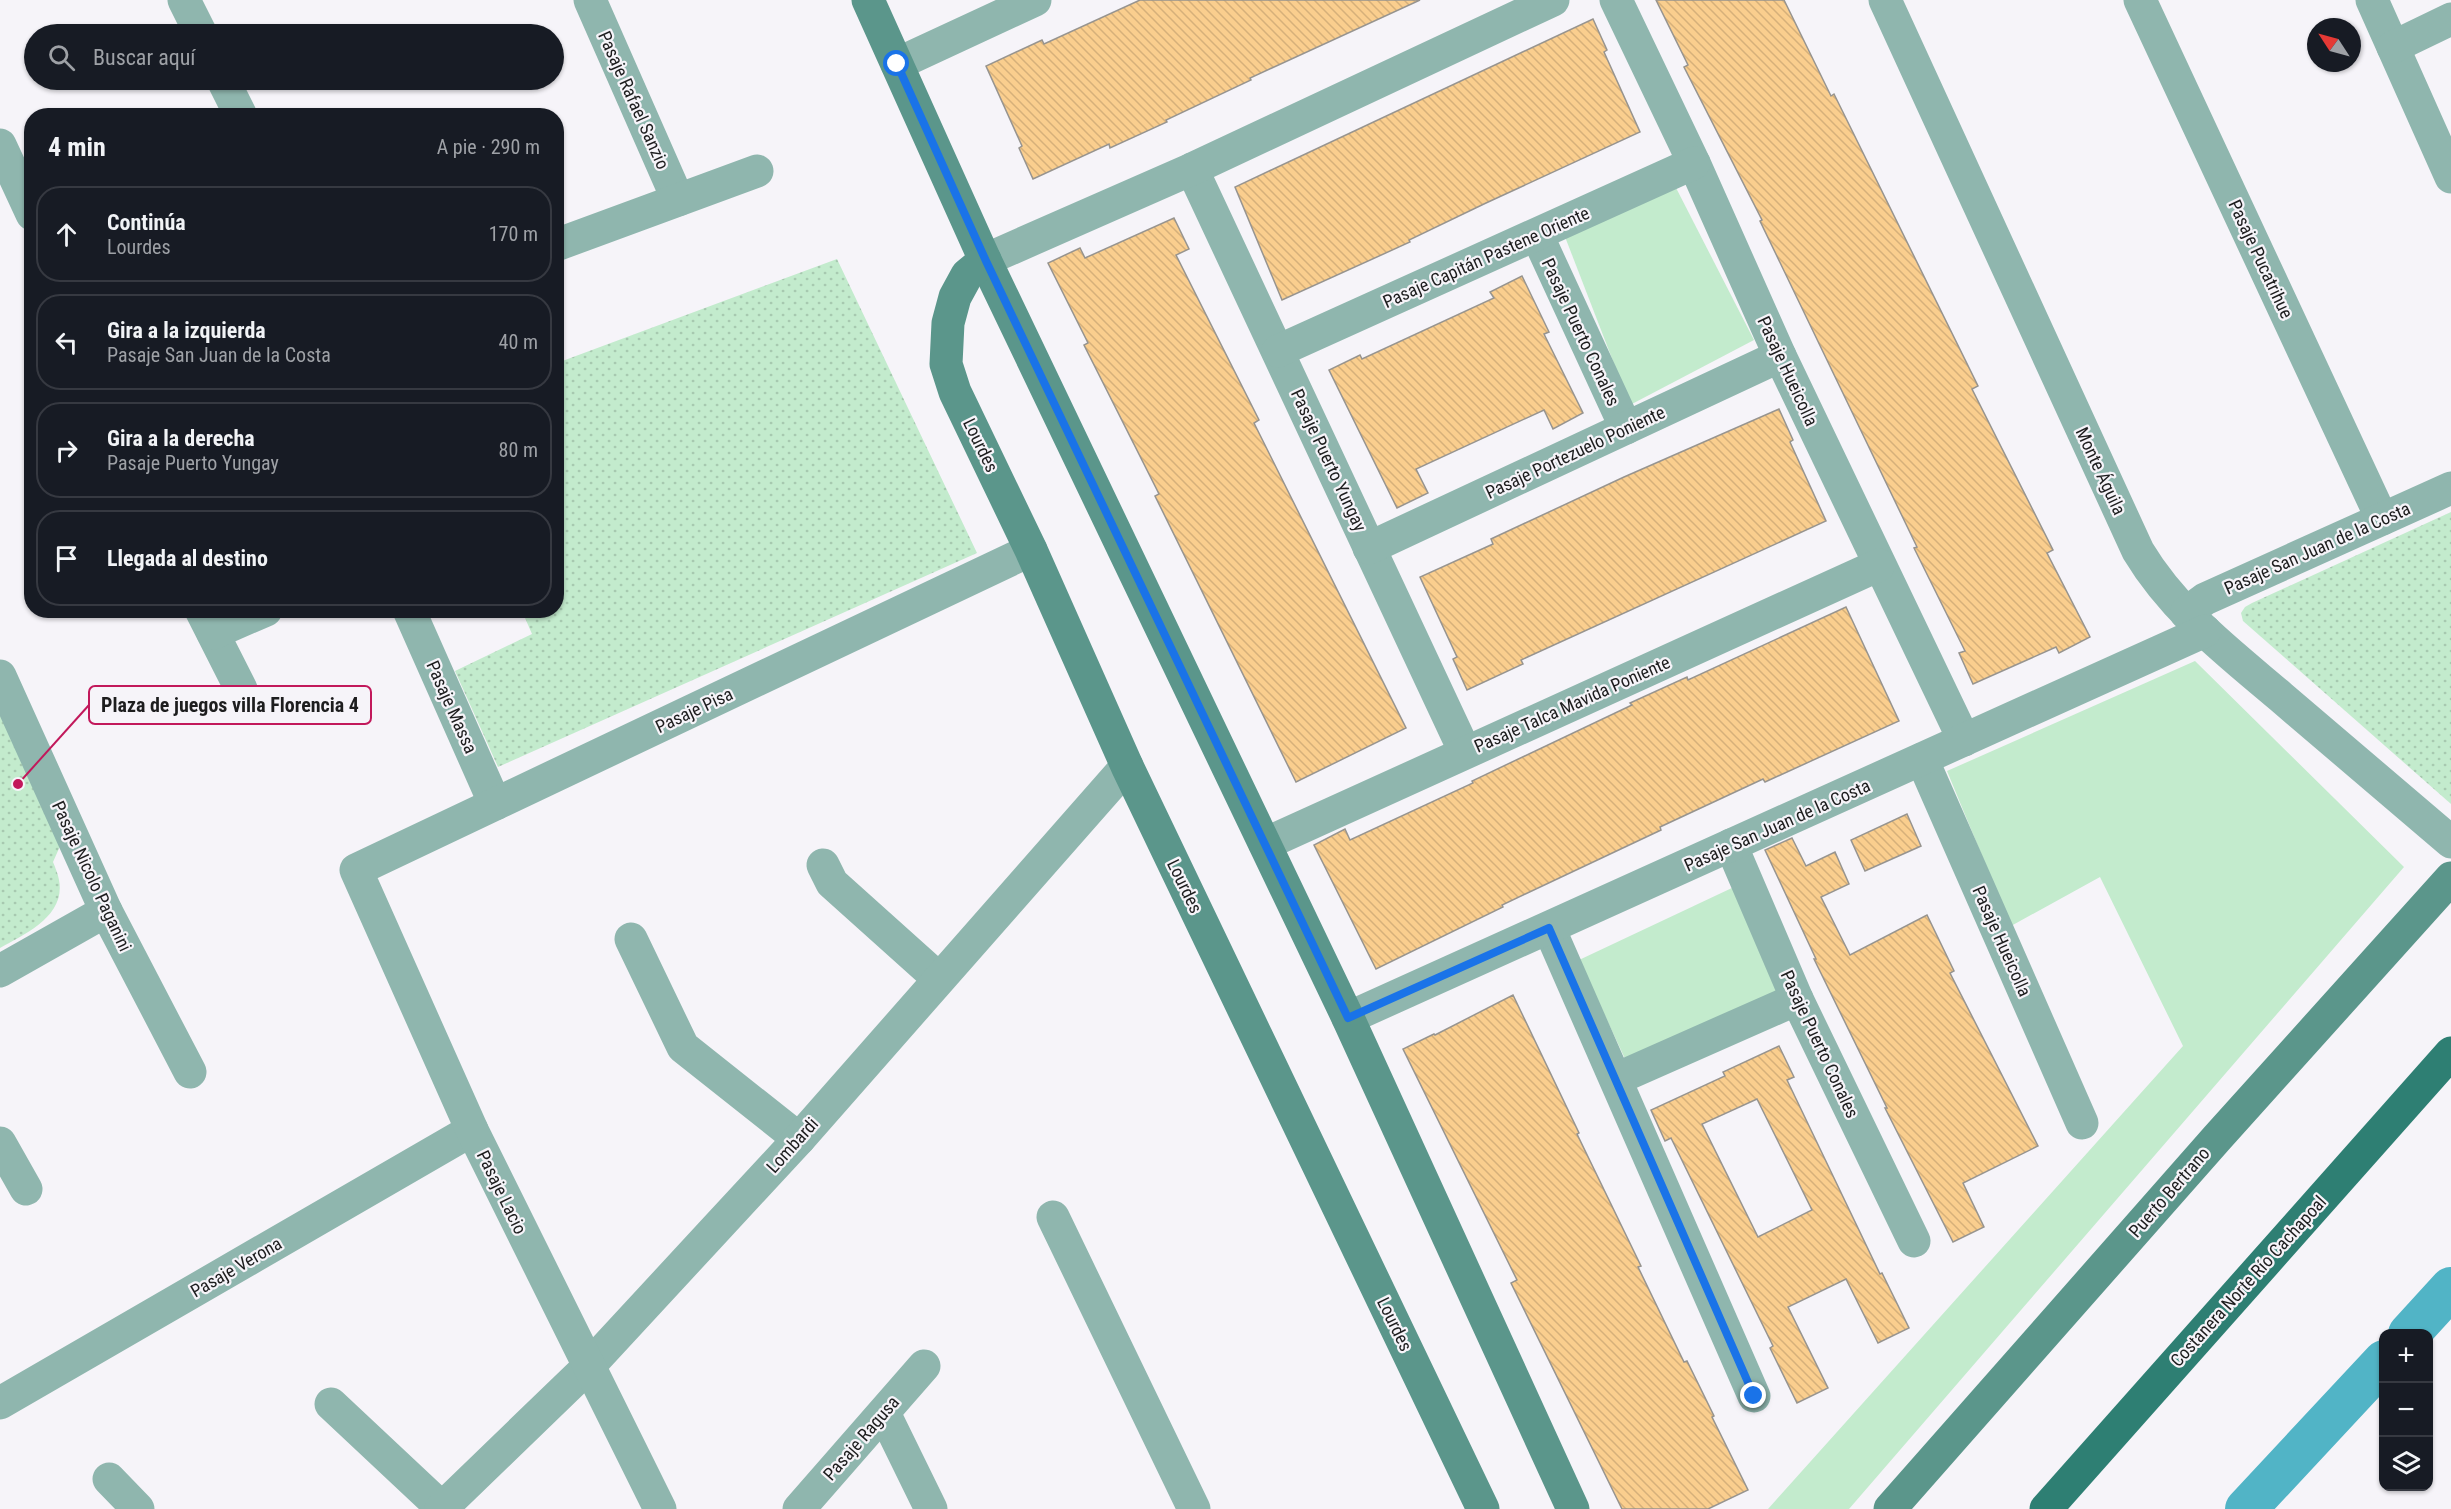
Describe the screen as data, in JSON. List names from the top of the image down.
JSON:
{
  "streets": {
    "main road": ["Costanera Norte Río Cachapoal"],
    "street": [
      "Pasaje Rafael Sanzio",
      "Pasaje Capitán Pastene Oriente",
      "Pasaje Pucatrihue",
      "Pasaje Puerto Conales",
      "Pasaje Hueicolla",
      "Lourdes",
      "Pasaje Portezuelo Poniente",
      "Pasaje Puerto Yungay",
      "Monte Águila",
      "Pasaje San Juan de la Costa",
      "Pasaje Talca Mavida Poniente",
      "Pasaje Massa",
      "Pasaje Pisa",
      "Pasaje Nicolo Paganini",
      "Lombardi",
      "Pasaje Lacio",
      "Puerto Bertrano",
      "Pasaje Verona",
      "Pasaje Ragusa"
    ]
  },
  "crossings": [
    ["Pasaje Capitán Pastene Oriente", "Pasaje Puerto Conales"],
    ["Pasaje Capitán Pastene Oriente", "Pasaje Hueicolla"],
    ["Pasaje Capitán Pastene Oriente", "Pasaje Puerto Yungay"],
    ["Pasaje Pucatrihue", "Pasaje San Juan de la Costa"],
    ["Pasaje Puerto Conales", "Pasaje Portezuelo Poniente"],
    ["Pasaje Puerto Conales", "Pasaje San Juan de la Costa"],
    ["Pasaje Hueicolla", "Pasaje Portezuelo Poniente"],
    ["Pasaje Hueicolla", "Pasaje San Juan de la Costa"],
    ["Pasaje Hueicolla", "Pasaje Talca Mavida Poniente"],
    ["Lourdes", "Pasaje Pisa"],
    ["Lourdes", "Lombardi"],
    ["Pasaje Portezuelo Poniente", "Pasaje Puerto Yungay"],
    ["Pasaje Puerto Yungay", "Pasaje Talca Mavida Poniente"],
    ["Monte Águila", "Pasaje San Juan de la Costa"],
    ["Pasaje Massa", "Pasaje Pisa"],
    ["Pasaje Pisa", "Pasaje Lacio"],
    ["Lombardi", "Pasaje Lacio"],
    ["Pasaje Lacio", "Pasaje Verona"]
  ],
  "places": ["Plaza de juegos villa Florencia 4"],
  "north": "top left",
  "page": {
    "search": "Buscar aquí",
    "heading": ["4 min", "A pie · 290 m"],
    "list": [
      ["Continúa", "Lourdes", "170 m"],
      ["Gira a la izquierda", "Pasaje San Juan de la Costa", "40 m"],
      ["Gira a la derecha", "Pasaje Puerto Yungay", "80 m"],
      "Llegada al destino"
    ],
    "map_buttons": ["+", "−"]
  }
}
